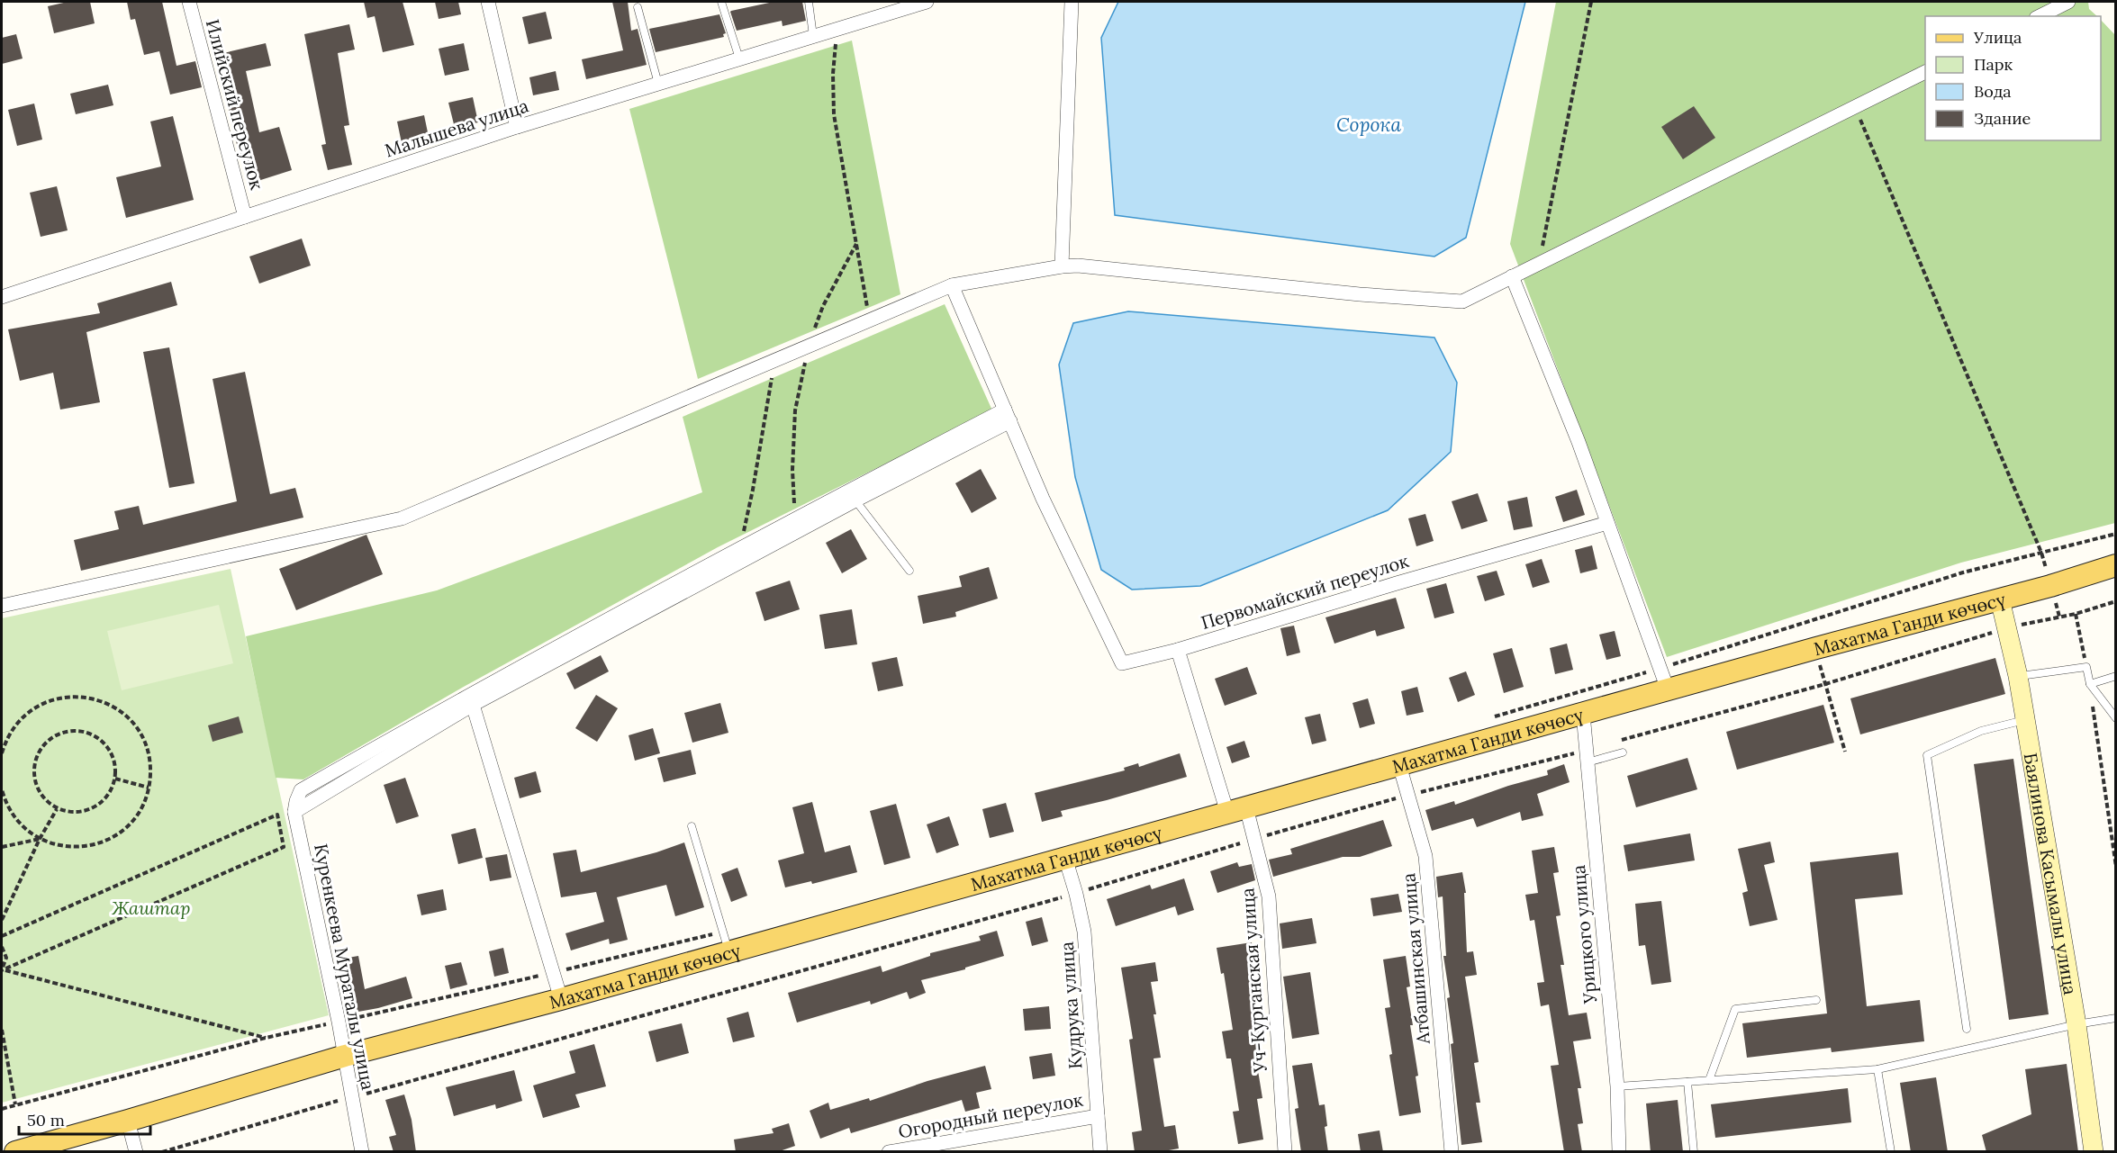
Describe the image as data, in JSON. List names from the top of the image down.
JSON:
{
  "streets": {
    "main road": ["Махатма Ганди көчөсү", "Баялинова Касымалы улица"],
    "street": [
      "Илийский переулок",
      "Малышева улица",
      "Первомайский переулок",
      "Урицкого улица",
      "Атбашинская улица",
      "Куренкеева Мураталы улица",
      "Уч-Курганская улица",
      "Кудрука улица",
      "Огородный переулок"
    ]
  },
  "crossings": [
    ["Илийский переулок", "Малышева улица"],
    ["Махатма Ганди көчөсү", "Баялинова Касымалы улица"],
    ["Махатма Ганди көчөсү", "Урицкого улица"],
    ["Махатма Ганди көчөсү", "Атбашинская улица"],
    ["Махатма Ганди көчөсү", "Куренкеева Мураталы улица"],
    ["Махатма Ганди көчөсү", "Уч-Курганская улица"],
    ["Махатма Ганди көчөсү", "Кудрука улица"],
    ["Кудрука улица", "Огородный переулок"]
  ],
  "water": ["Сорока"],
  "parks": ["Жаштар"],
  "legend": [
    "Улица",
    "Парк",
    "Вода",
    "Здание"
  ],
  "scale_bar": "50 m"
}
